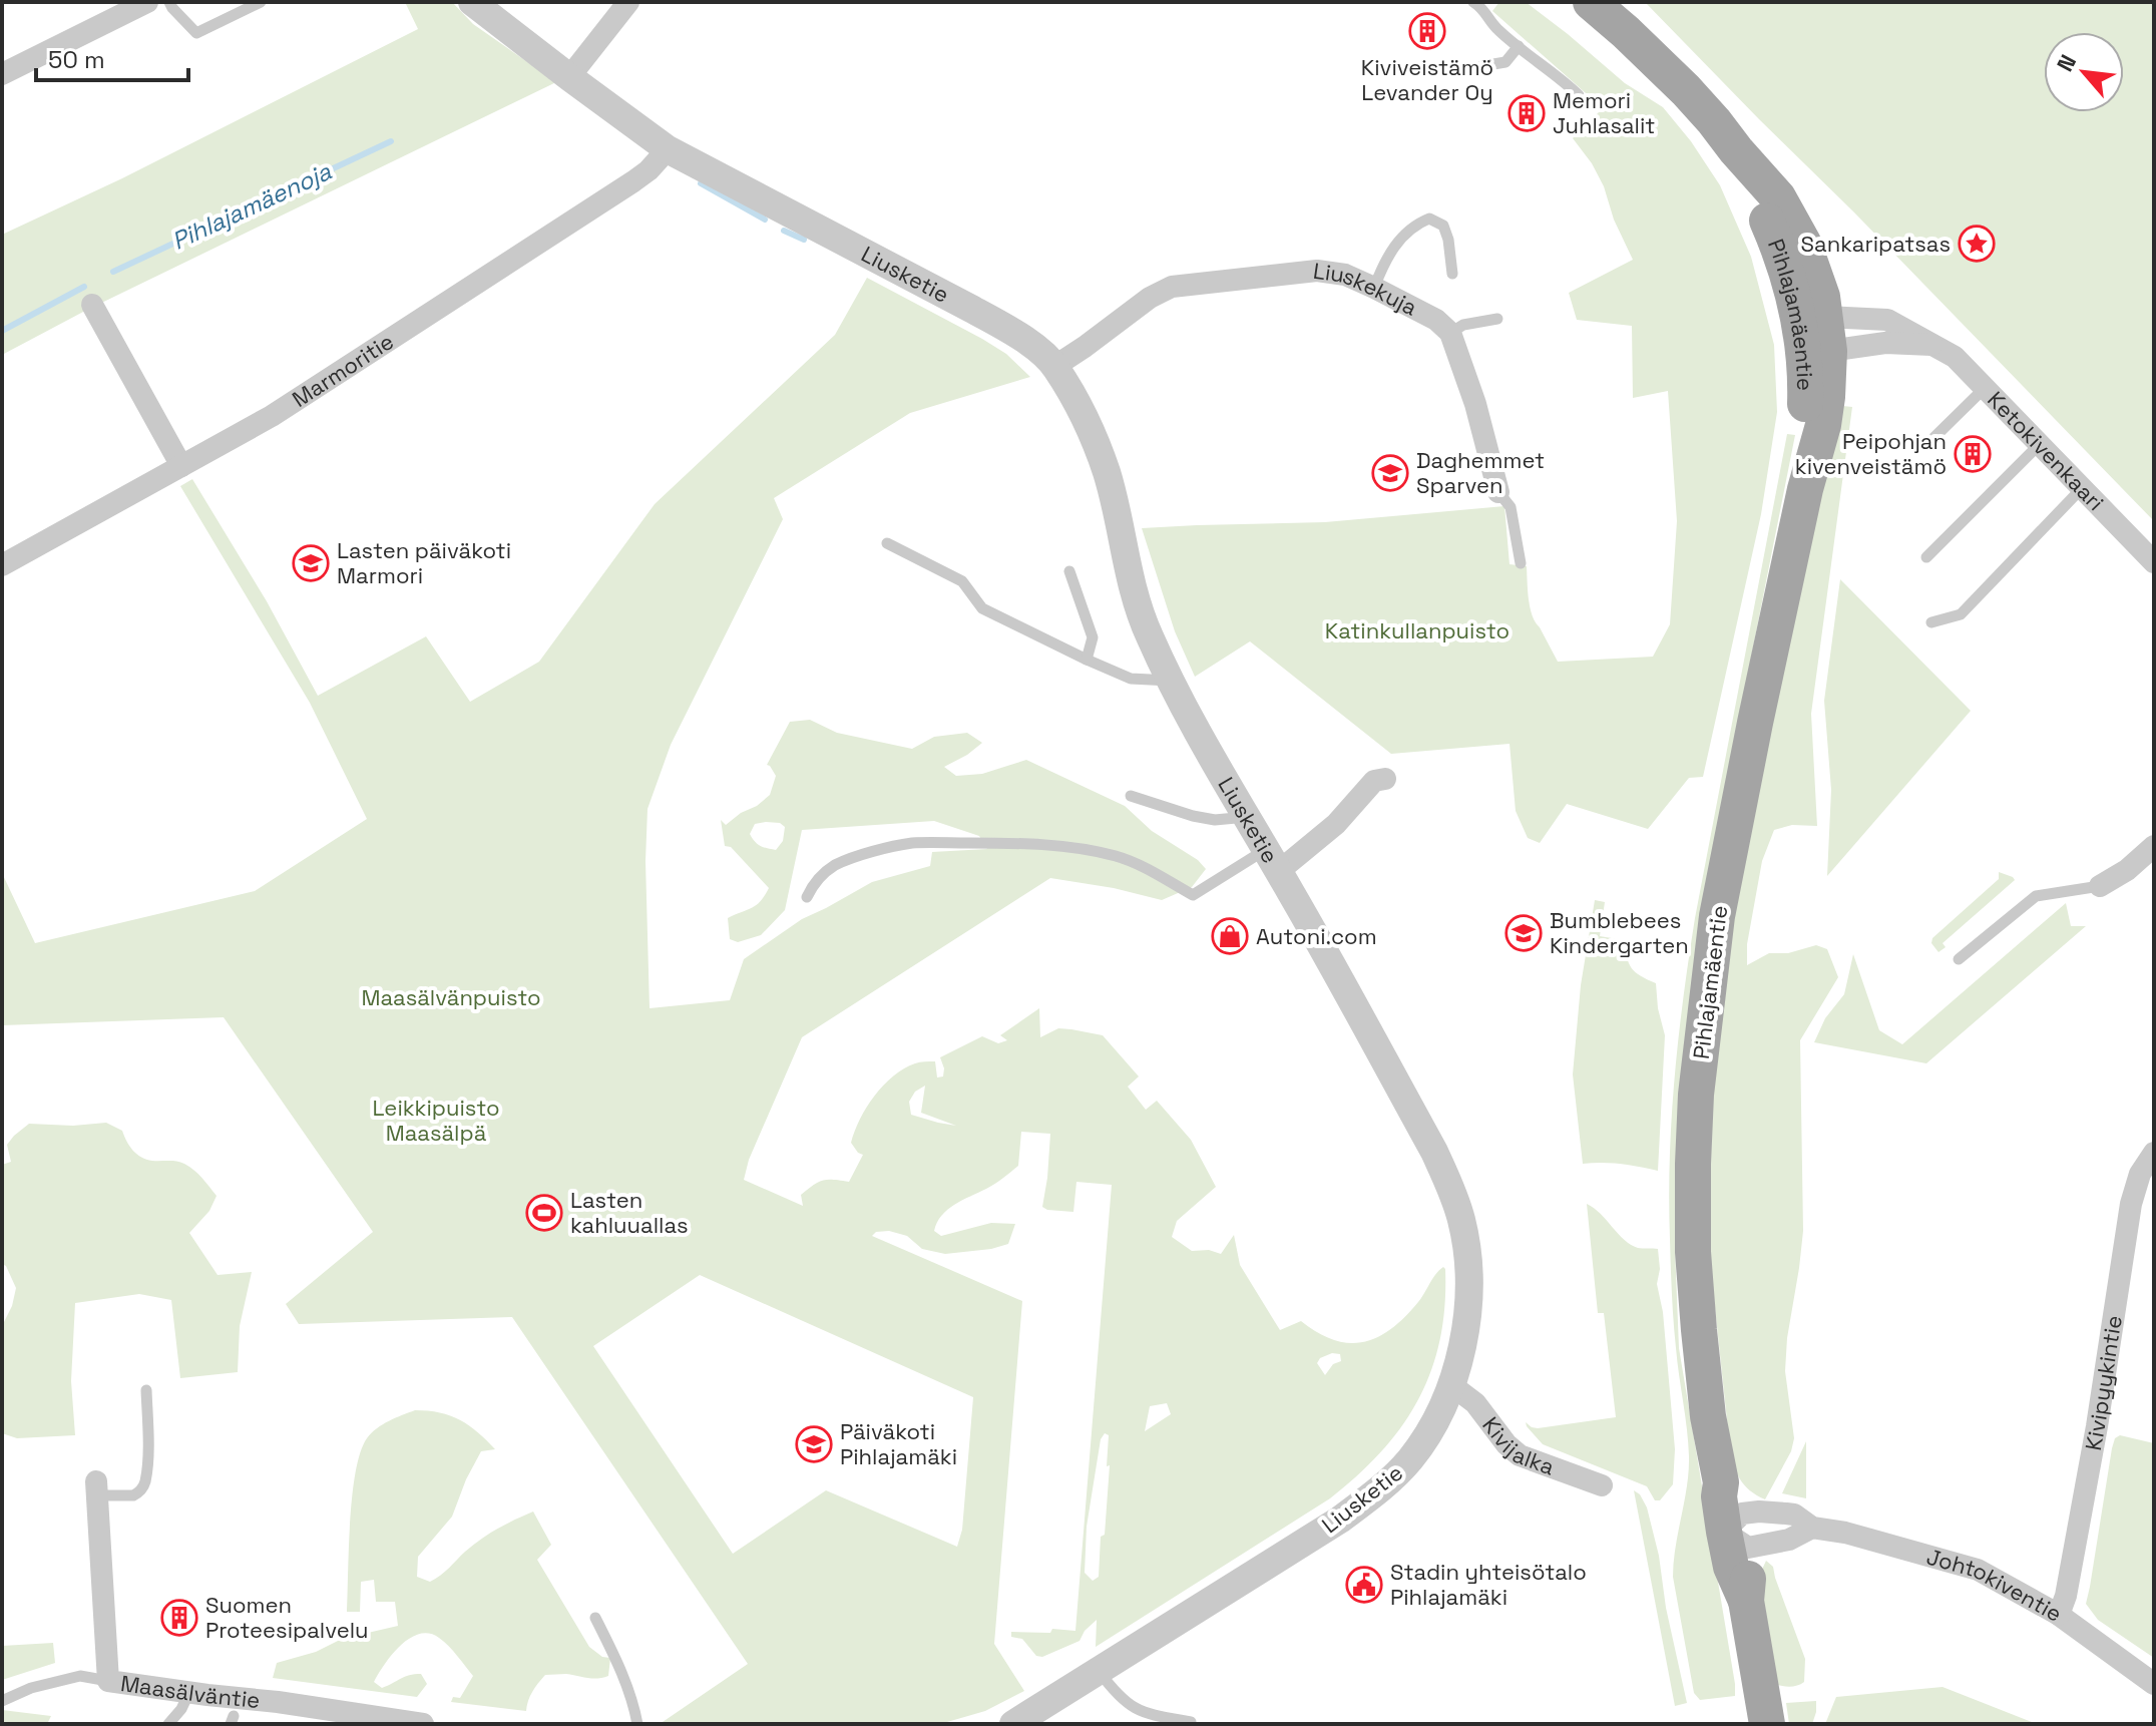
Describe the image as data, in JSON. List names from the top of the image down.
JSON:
{
  "streets": {
    "main road": ["Pihlajamäentie"],
    "street": [
      "Liusketie",
      "Liuskekuja",
      "Marmoritie",
      "Ketokivenkaari",
      "Kivipyykintie",
      "Kivijalka",
      "Johtokiventie",
      "Maasälväntie"
    ]
  },
  "crossings": [
    ["Liusketie", "Liuskekuja"],
    ["Liusketie", "Marmoritie"],
    ["Liusketie", "Kivijalka"],
    ["Pihlajamäentie", "Ketokivenkaari"],
    ["Pihlajamäentie", "Johtokiventie"],
    ["Kivipyykintie", "Johtokiventie"]
  ],
  "water": ["Pihlajamäenoja"],
  "parks": ["Katinkullanpuisto", "Maasälvänpuisto", "Leikkipuisto Maasälpä"],
  "places": {
    "building": [
      "Kiviveistämö Levander Oy",
      "Memori Juhlasalit",
      "Peipohjan kivenveistämö",
      "Suomen Proteesipalvelu"
    ],
    "place": ["Sankaripatsas"],
    "school or university": [
      "Daghemmet Sparven",
      "Lasten päiväkoti Marmori",
      "Bumblebees Kindergarten",
      "Päiväkoti Pihlajamäki"
    ],
    "shop": ["Autoni.com"],
    "sports": ["Lasten kahluuallas"],
    "public building": ["Stadin yhteisötalo Pihlajamäki"]
  },
  "scale_bar": "50 m",
  "north": "top left"
}
